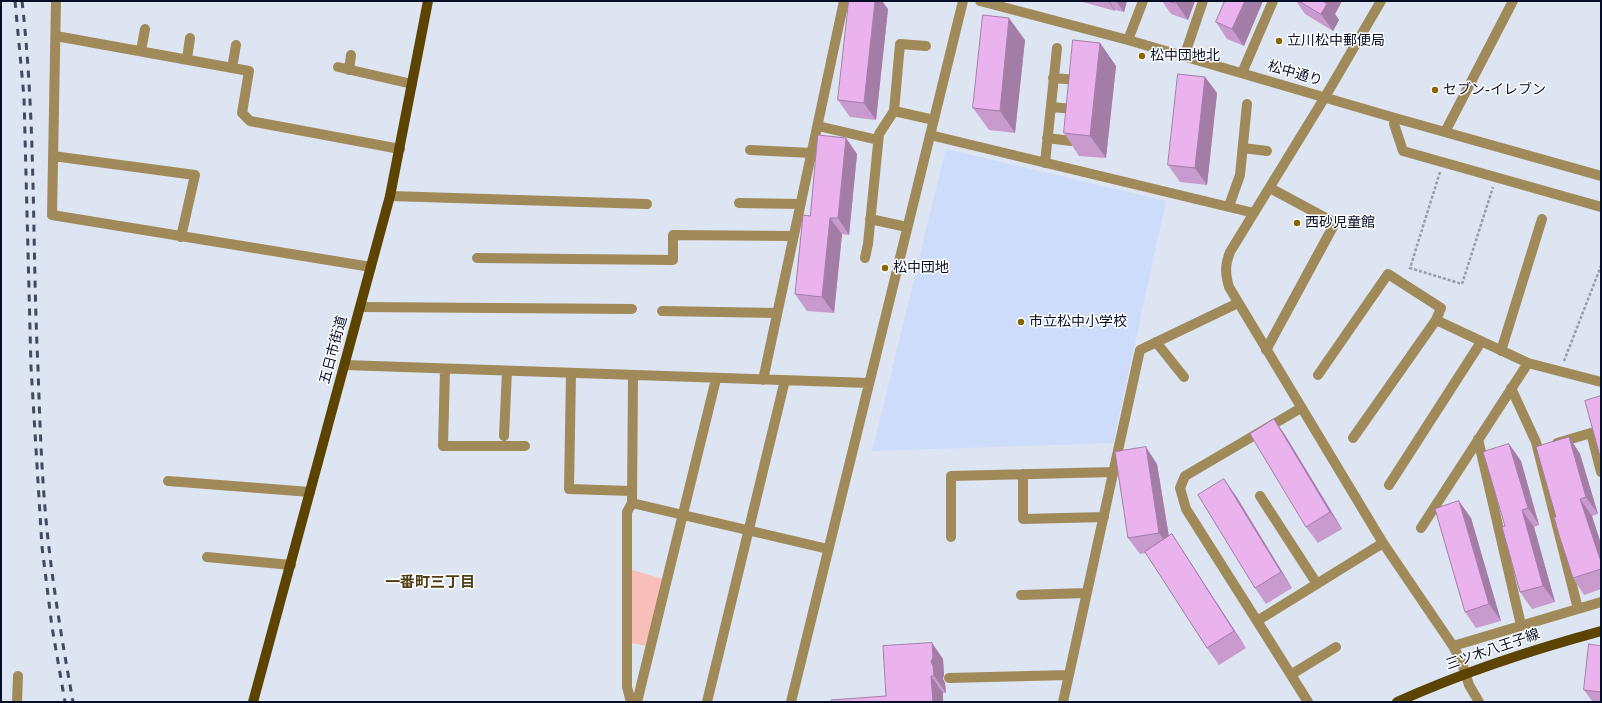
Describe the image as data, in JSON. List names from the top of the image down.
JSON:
{
  "streets": {
    "main road": ["五日市街道", "三ツ木八王子線"],
    "street": ["松中通り"]
  },
  "districts": ["一番町三丁目"],
  "places": [
    "立川松中郵便局",
    "松中団地北",
    "セブン-イレブン",
    "西砂児童館",
    "松中団地",
    "市立松中小学校"
  ]
}
